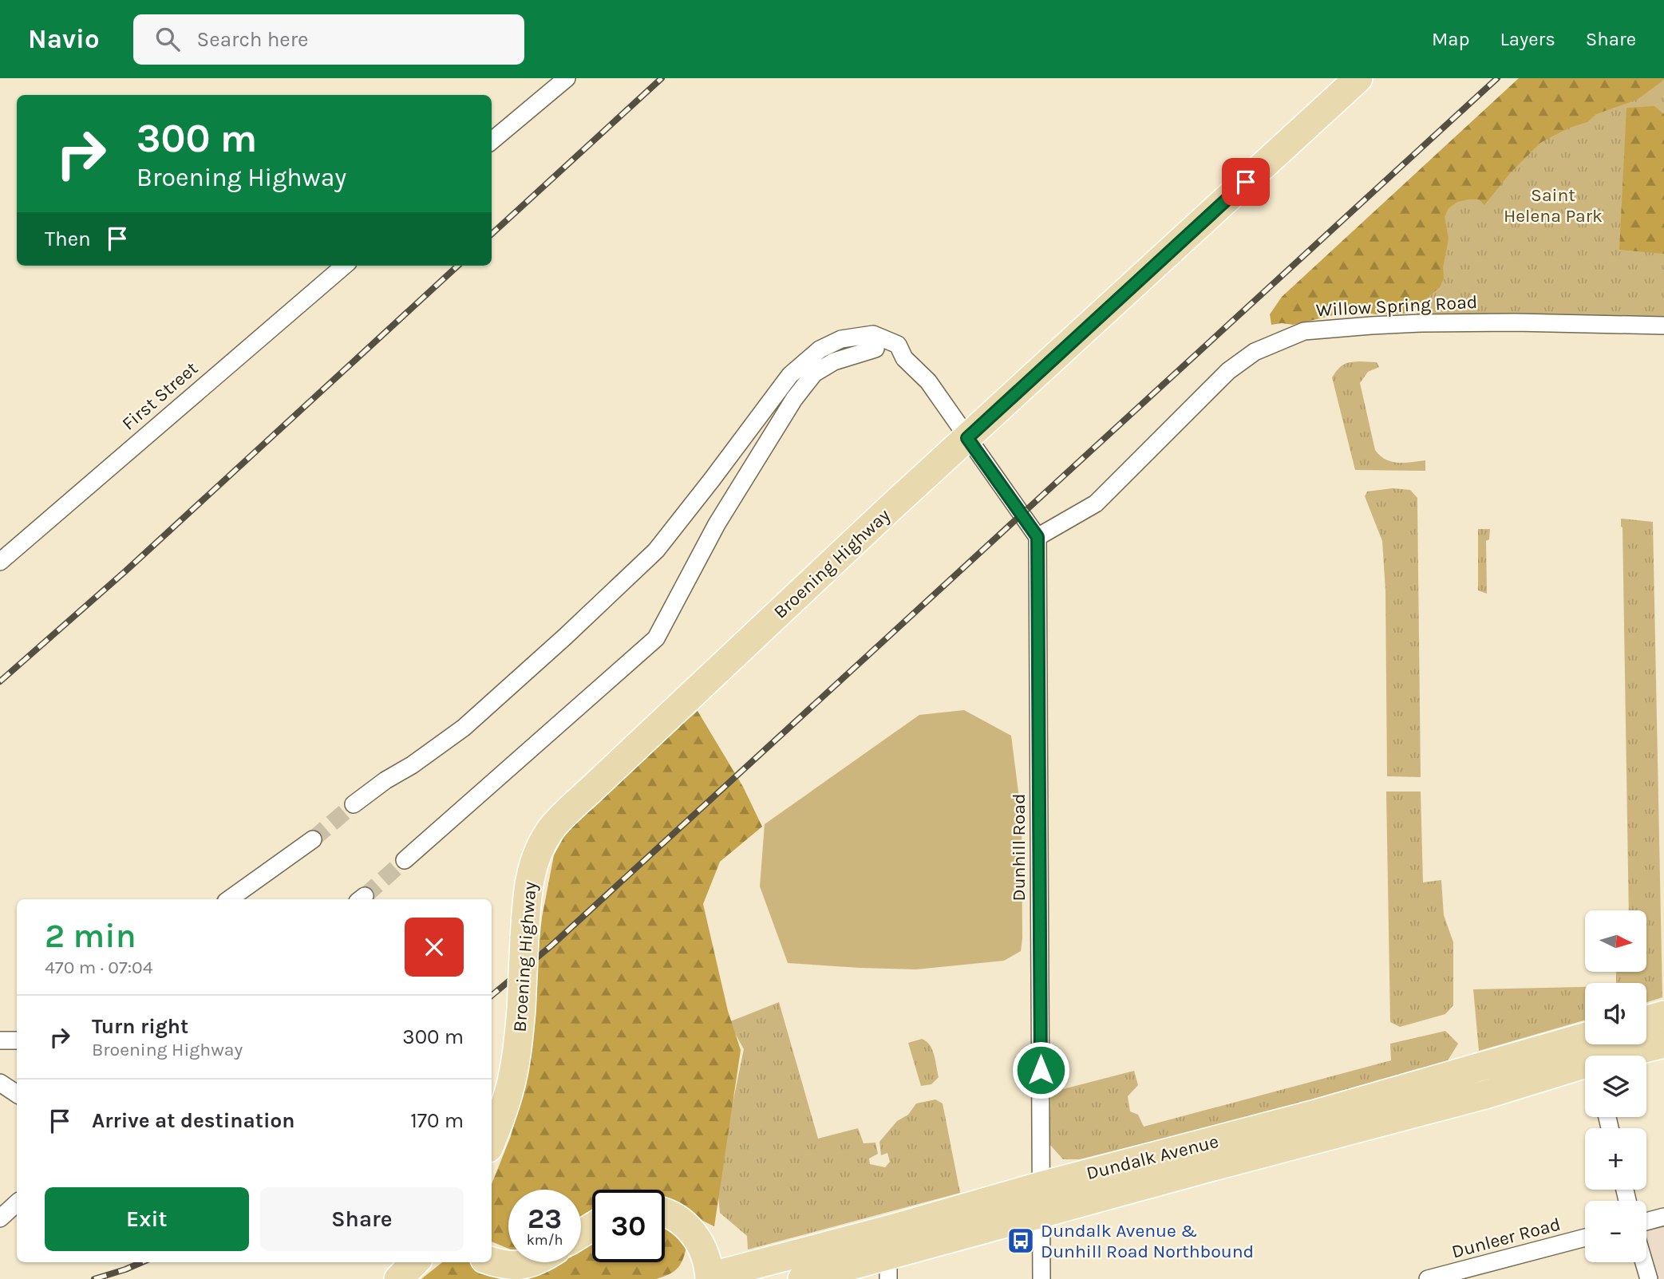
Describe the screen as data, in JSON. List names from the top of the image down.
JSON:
{
  "streets": {
    "main road": ["Broening Highway", "Dundalk Avenue"],
    "street": [
      "Willow Spring Road",
      "First Street",
      "Dunhill Road",
      "Dunleer Road"
    ]
  },
  "crossings": [
    ["Willow Spring Road", "Dunhill Road"],
    ["Dunhill Road", "Dundalk Avenue"]
  ],
  "parks": ["Saint Helena Park"],
  "places": {
    "bus stop": ["Dundalk Avenue & Dunhill Road Northbound"]
  },
  "north": "right",
  "page": {
    "header": "Navio",
    "search": "Search here",
    "nav": ["Map", "Layers", "Share"],
    "turn": ["300 m", "Broening Highway"],
    "then": "Then",
    "heading": ["2 min", "470 m · 07:04"],
    "map_buttons": ["+", "−"],
    "list": [
      {
        "name": "Turn right",
        "note": "Broening Highway",
        "value": "300 m"
      },
      {
        "name": "Arrive at destination",
        "value": "170 m"
      }
    ],
    "buttons": ["Exit", "Share"],
    "speed": "23 km/h",
    "limit": "30"
  }
}
